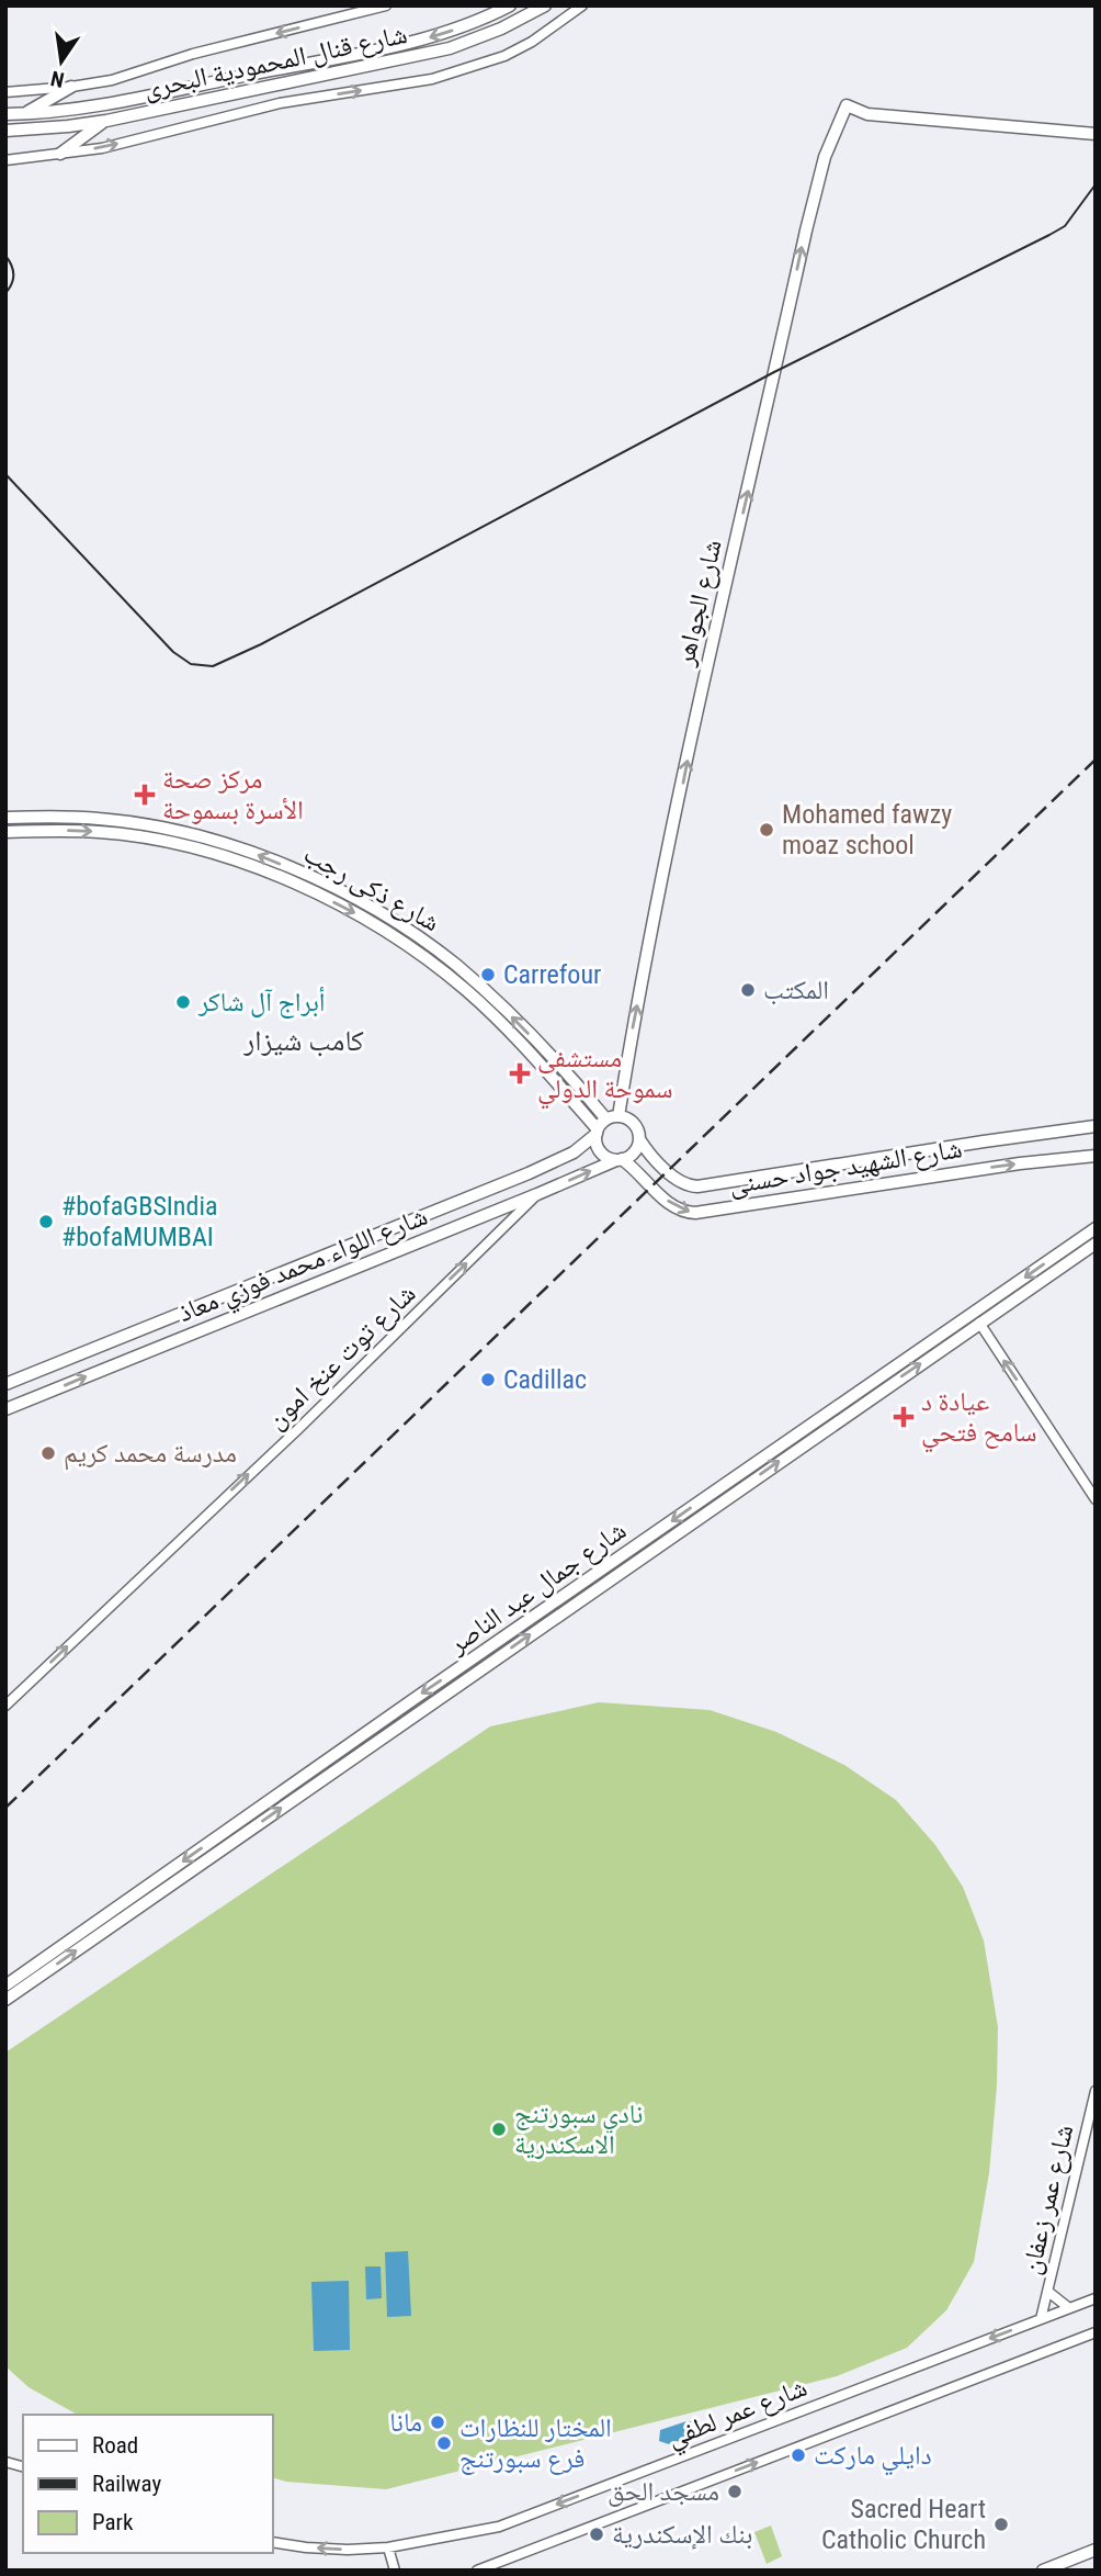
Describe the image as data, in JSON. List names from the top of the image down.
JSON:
{
  "streets": {
    "main road": [
      "شارع قنال المحمودية البحرى",
      "شارع الجواهر",
      "شارع ذكى رجب",
      "شارع الشهيد جواد حسنى",
      "شارع اللواء محمد فوزي معاذ",
      "شارع جمال عبد الناصر"
    ],
    "street": ["شارع توت عنخ امون", "شارع عمر زعفان", "شارع عمر لطفي"]
  },
  "crossings": [
    ["شارع الجواهر", "شارع ذكى رجب"],
    ["شارع الجواهر", "شارع الشهيد جواد حسنى"],
    ["شارع الجواهر", "شارع اللواء محمد فوزي معاذ"],
    ["شارع ذكى رجب", "شارع الشهيد جواد حسنى"],
    ["شارع ذكى رجب", "شارع اللواء محمد فوزي معاذ"],
    ["شارع الشهيد جواد حسنى", "شارع اللواء محمد فوزي معاذ"],
    ["شارع اللواء محمد فوزي معاذ", "شارع توت عنخ امون"],
    ["شارع عمر زعفان", "شارع عمر لطفي"]
  ],
  "one_way": ["شارع الجواهر", "شارع توت عنخ امون"],
  "districts": ["كامب شيزار"],
  "places": {
    "health": ["مركز صحة الأسرة بسموحة", "مستشفى سموحة الدولي", "عيادة د سامح فتحي"],
    "other": [
      "Mohamed fawzy moaz school",
      "Carrefour",
      "المكتب",
      "أبراج آل شاكر",
      "#bofaGBSIndia #bofaMUMBAI",
      "Cadillac",
      "مدرسة محمد كريم",
      "نادي سبورتنج الاسكندرية",
      "مانا",
      "المختار للنظارات فرع سبورتنج",
      "دايلي ماركت",
      "مسجد الحق",
      "Sacred Heart Catholic Church",
      "بنك الإسكندرية"
    ]
  },
  "legend": ["Road", "Railway", "Park"],
  "north": "bottom"
}
